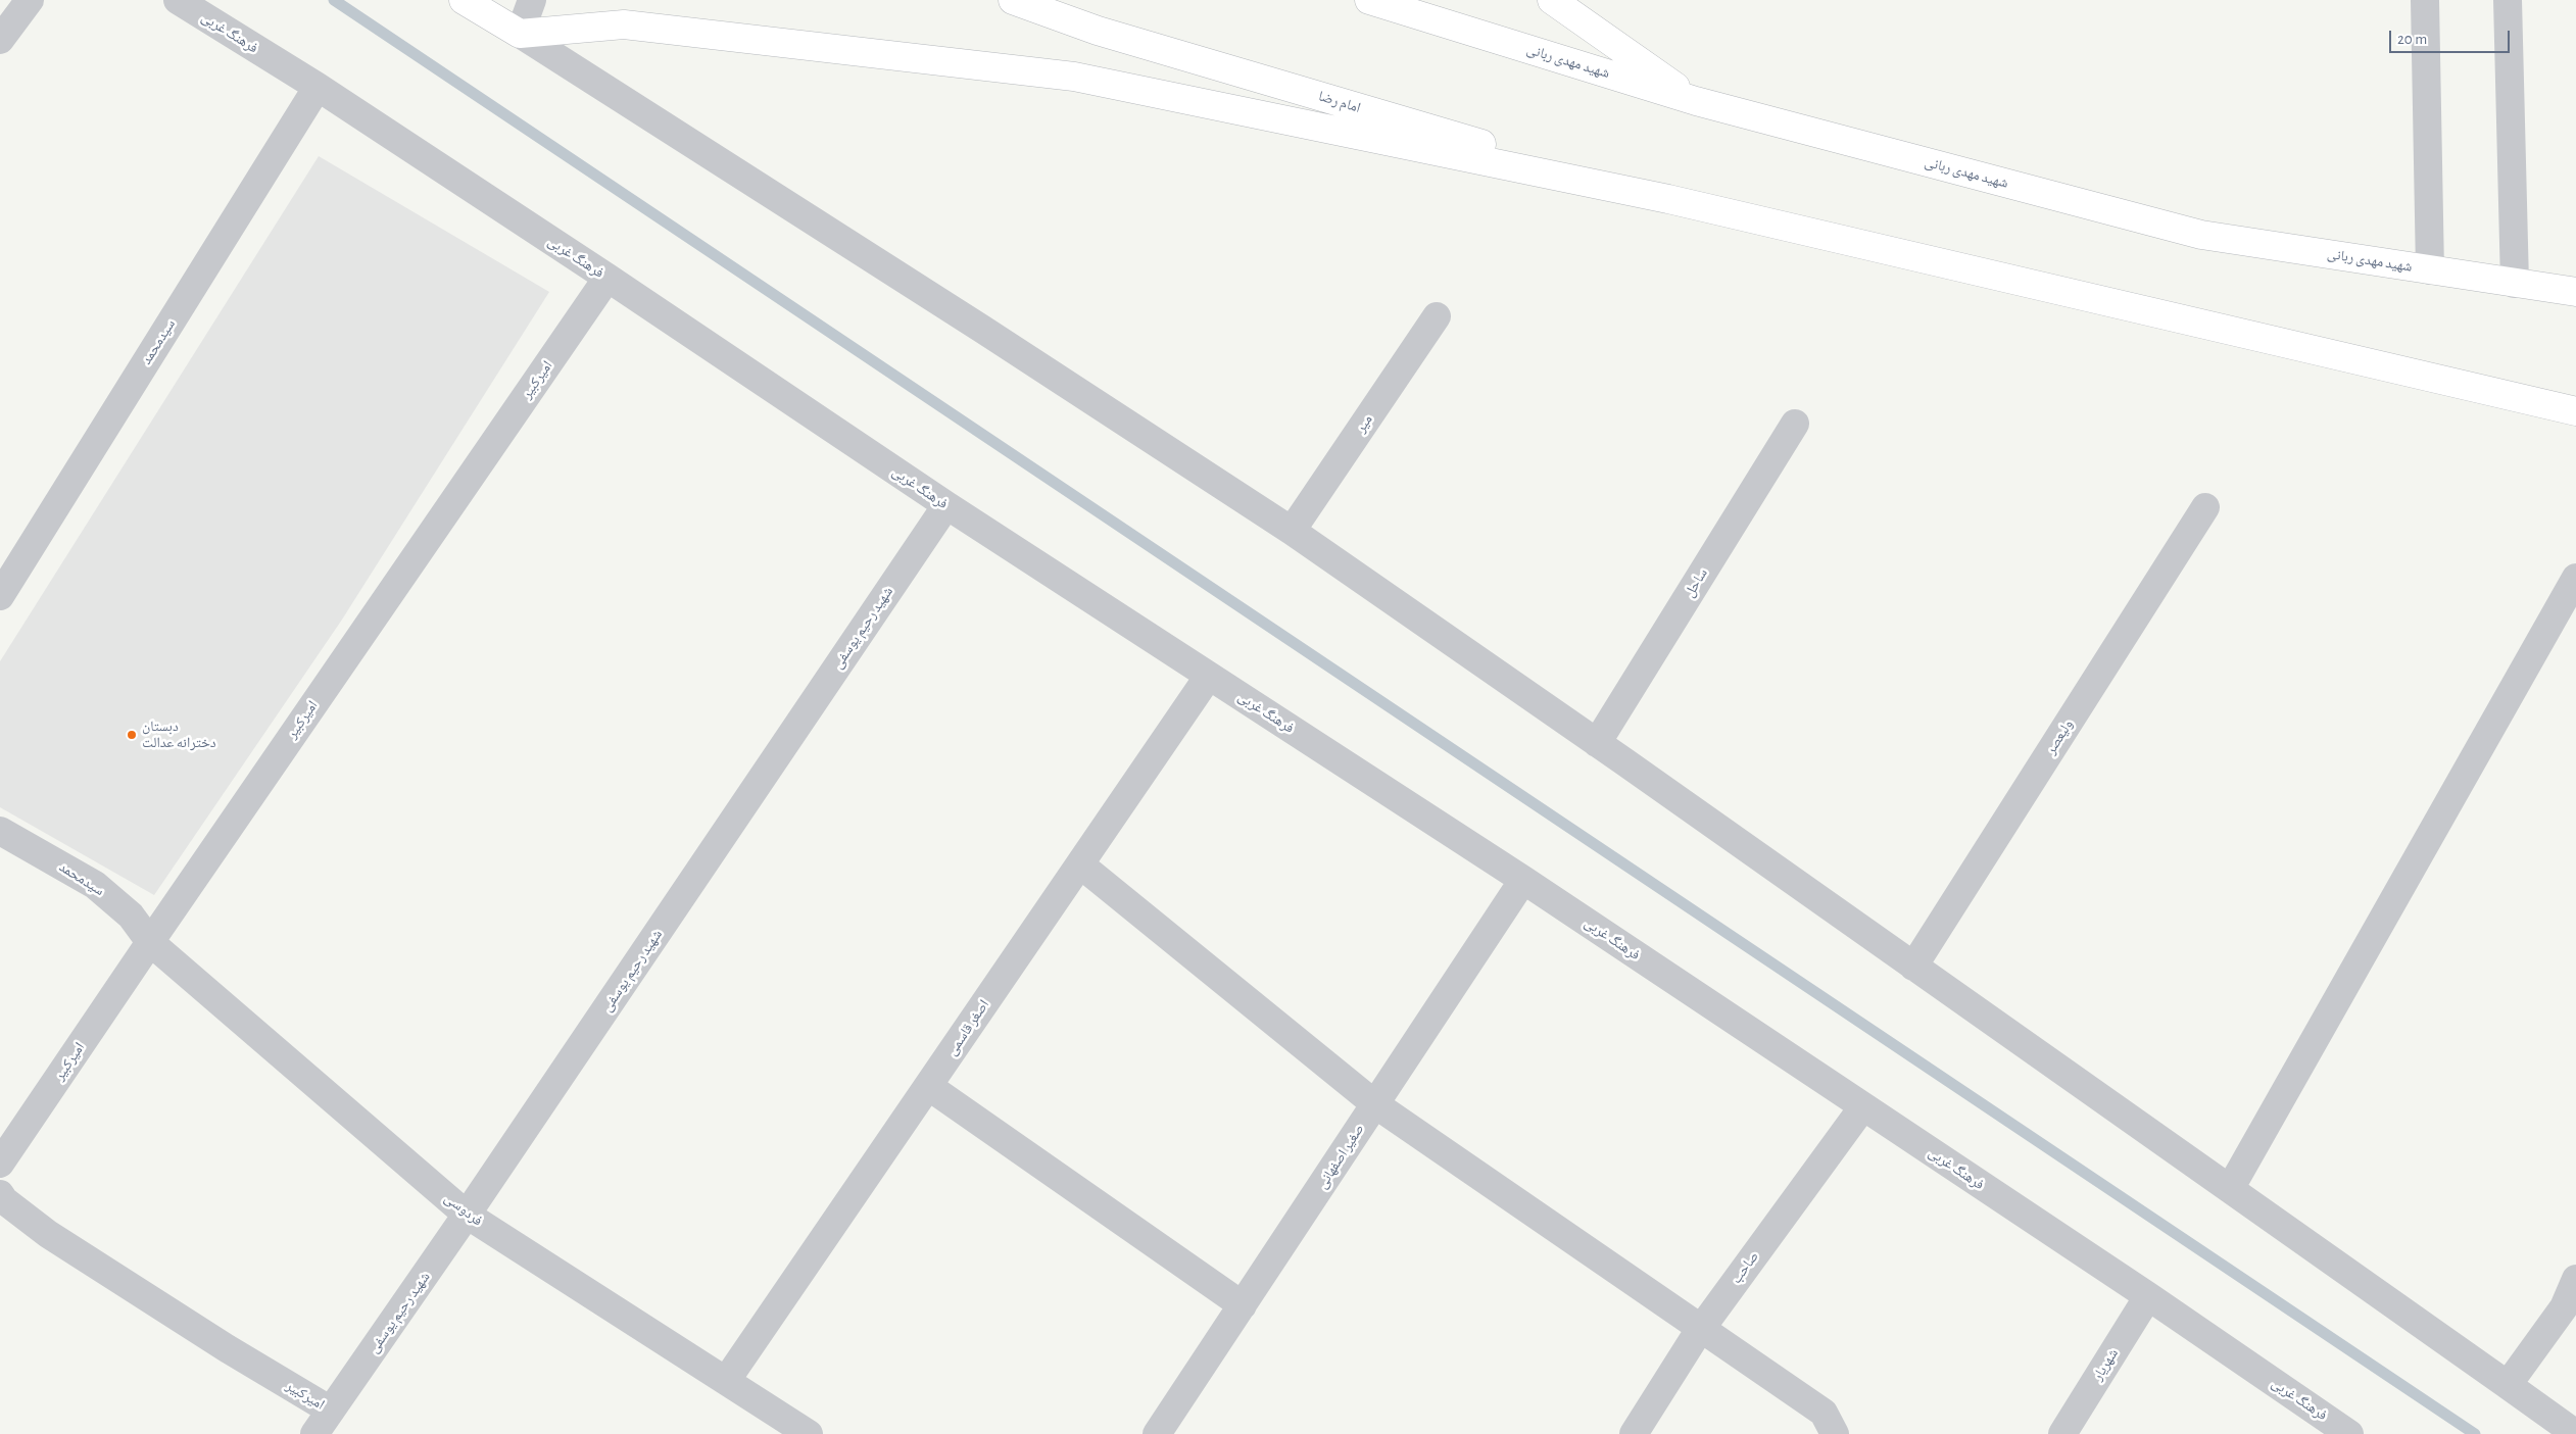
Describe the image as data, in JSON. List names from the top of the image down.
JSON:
{
  "streets": {
    "highway": ["شهید مهدی ربانی", "امام رضا"],
    "street": [
      "فرهنگ غربی",
      "سیدمحمد",
      "امیرکبیر",
      "میر",
      "ساحل",
      "شهید رحیم یوسفی",
      "ولیعصر",
      "اصغر قاسمی",
      "صغیر اصفهانی",
      "فردوسی",
      "صاحب",
      "شهریار"
    ]
  },
  "crossings": [
    ["فرهنگ غربی", "سیدمحمد"],
    ["فرهنگ غربی", "امیرکبیر"],
    ["فرهنگ غربی", "شهید رحیم یوسفی"],
    ["فرهنگ غربی", "اصغر قاسمی"],
    ["فرهنگ غربی", "صغیر اصفهانی"],
    ["فرهنگ غربی", "صاحب"],
    ["فرهنگ غربی", "شهریار"],
    ["سیدمحمد", "امیرکبیر"],
    ["سیدمحمد", "فردوسی"],
    ["امیرکبیر", "شهید رحیم یوسفی"],
    ["امیرکبیر", "فردوسی"],
    ["شهید رحیم یوسفی", "فردوسی"],
    ["اصغر قاسمی", "فردوسی"]
  ],
  "places": ["دبستان دخترانه عدالت"],
  "scale_bar": "20 m"
}
